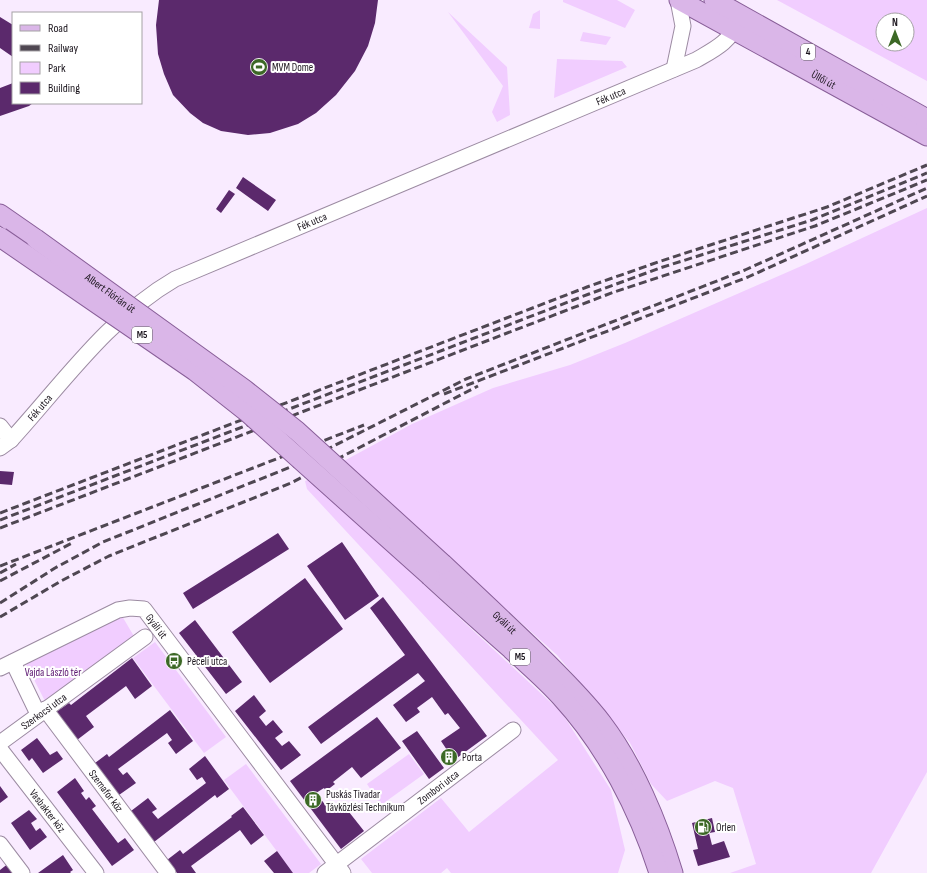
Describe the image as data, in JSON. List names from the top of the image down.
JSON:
{
  "streets": {
    "main road": [
      "4",
      "Üllői út",
      "Albert Flórián út",
      "M5",
      "Gyáli út"
    ],
    "street": [
      "Fék utca",
      "Szerkocsi utca",
      "Zombori utca",
      "Szemafor köz",
      "Vasbakter köz"
    ]
  },
  "crossings": [
    ["Üllői út", "Fék utca"],
    ["Albert Flórián út", "Gyáli út"],
    ["Gyáli út", "Zombori utca"],
    ["Gyáli út", "Szemafor köz"],
    ["Szerkocsi utca", "Szemafor köz"]
  ],
  "parks": ["Vajda László tér"],
  "places": {
    "sports": ["MVM Dome"],
    "bus stop": ["Péceli utca"],
    "building": ["Porta", "Puskás Tivadar Távközlési Technikum"],
    "fuel station": ["Orlen"]
  },
  "legend": [
    "Road",
    "Railway",
    "Park",
    "Building"
  ],
  "north": "top"
}
